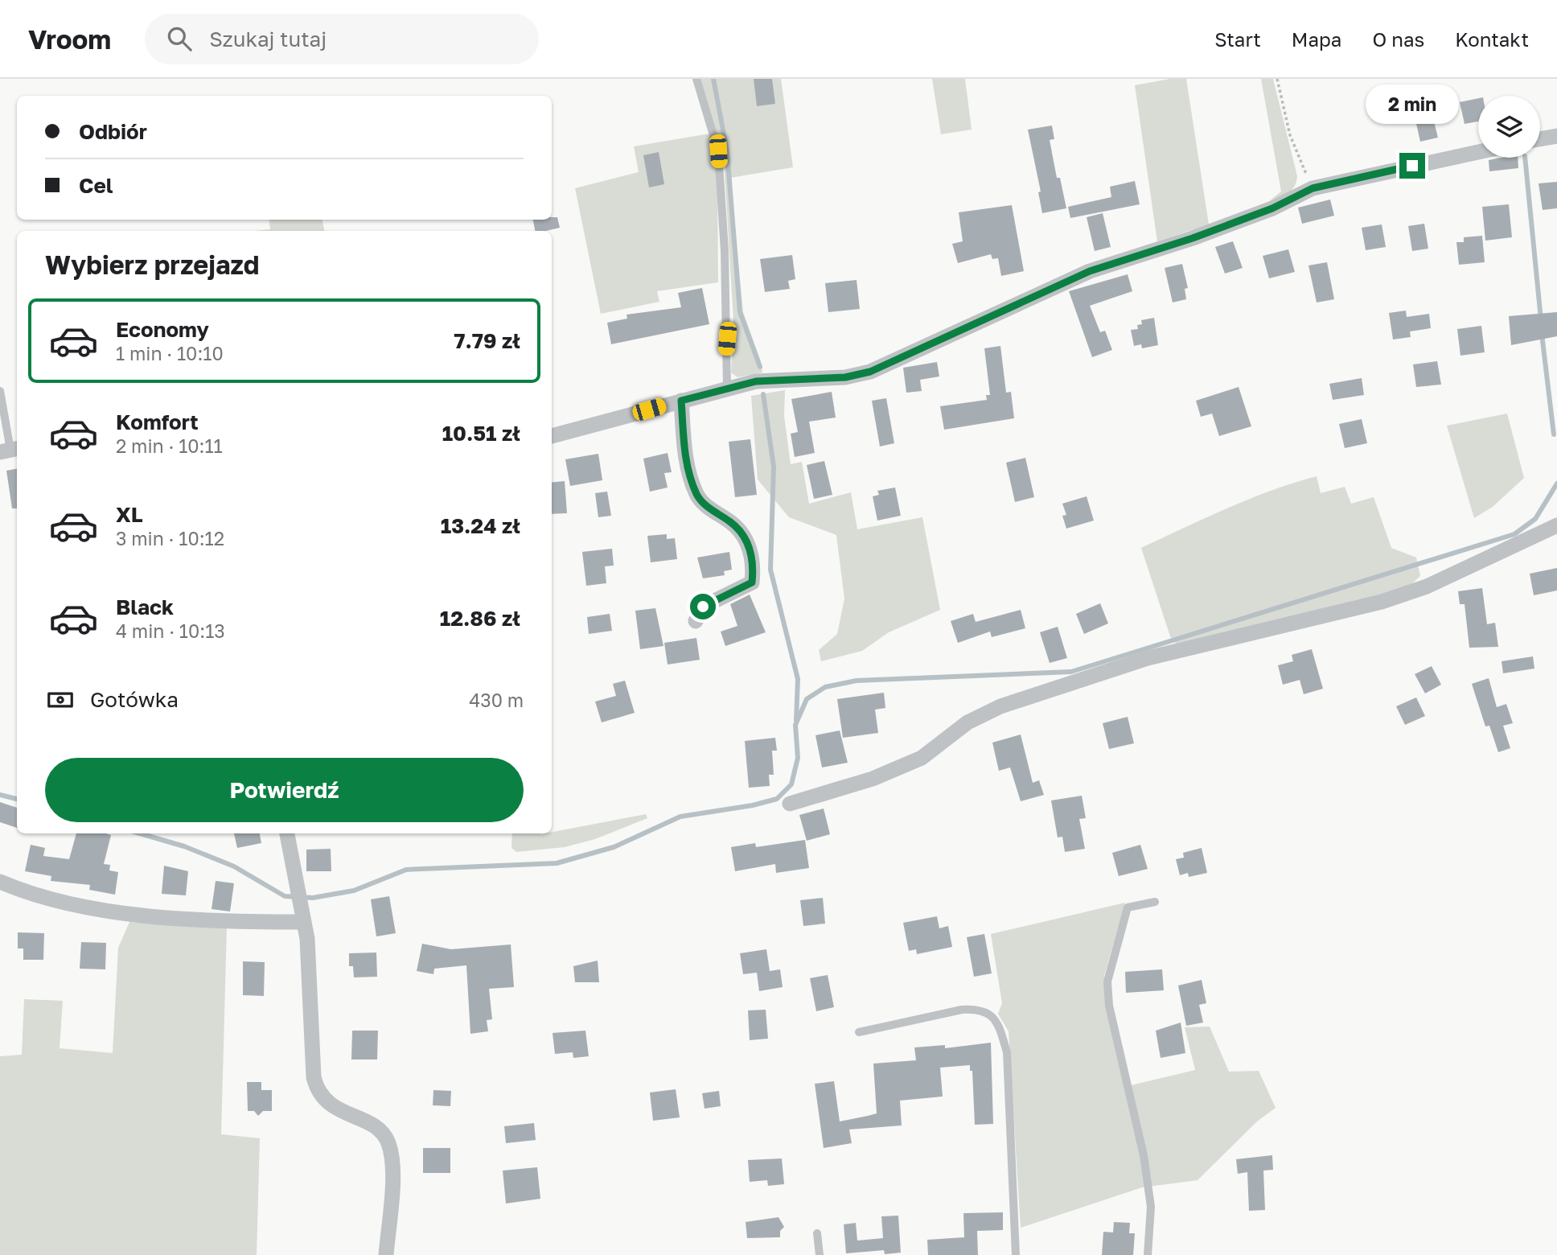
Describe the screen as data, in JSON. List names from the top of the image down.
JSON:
{
  "page": {
    "header": "Vroom",
    "search": "Szukaj tutaj",
    "nav": [
      "Start",
      "Mapa",
      "O nas",
      "Kontakt"
    ],
    "bubble": "2 min",
    "banner": ["Odbiór", "Cel"],
    "heading": "Wybierz przejazd",
    "list": [
      {
        "name": "Economy",
        "note": "1 min · 10:10",
        "value": "7.79 zł"
      },
      {
        "name": "Komfort",
        "note": "2 min · 10:11",
        "value": "10.51 zł"
      },
      {
        "name": "XL",
        "note": "3 min · 10:12",
        "value": "13.24 zł"
      },
      {
        "name": "Black",
        "note": "4 min · 10:13",
        "value": "12.86 zł"
      }
    ],
    "pay": ["Gotówka", "430 m"],
    "buttons": "Potwierdź"
  }
}
